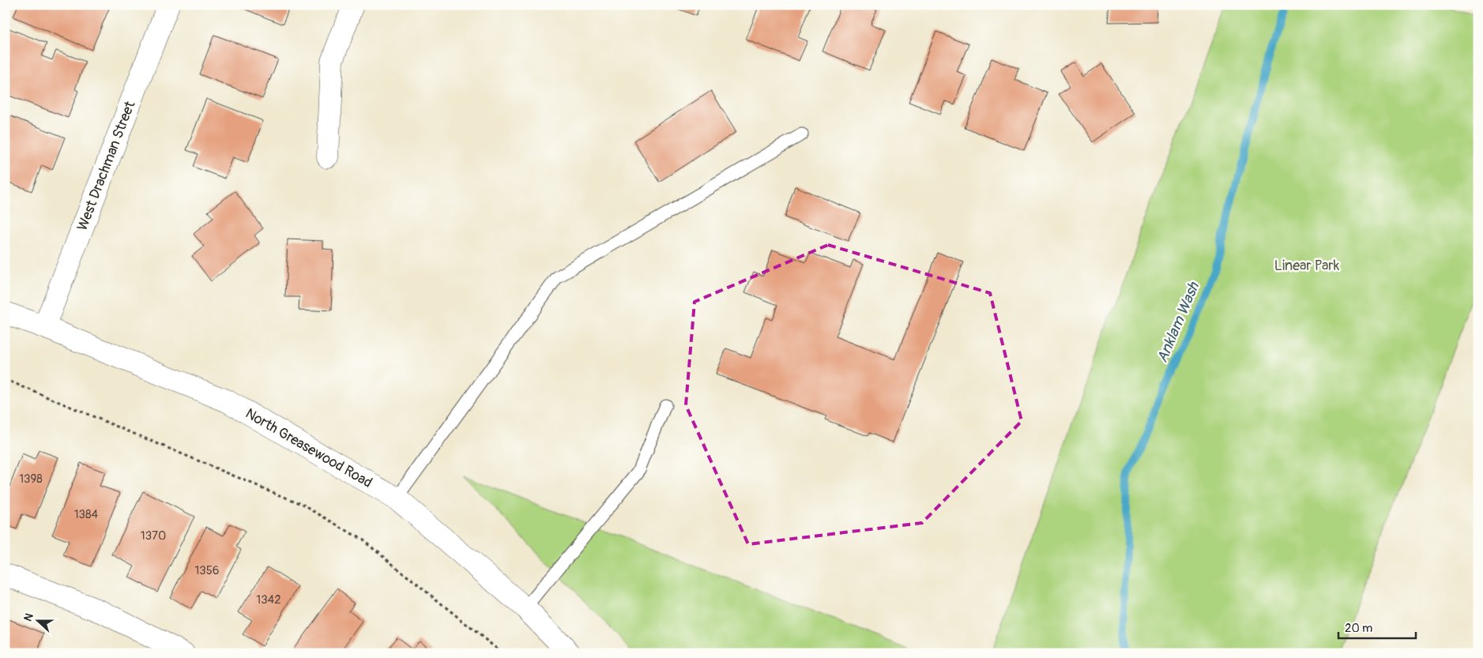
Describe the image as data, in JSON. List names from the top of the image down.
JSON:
{
  "streets": {
    "street": ["West Drachman Street", "North Greasewood Road"]
  },
  "crossings": [
    ["West Drachman Street", "North Greasewood Road"]
  ],
  "water": ["Anklam Wash"],
  "parks": ["Linear Park"],
  "house_numbers": [
    "1398",
    "1384",
    "1370",
    "1356",
    "1342"
  ],
  "scale_bar": "20 m",
  "north": "left"
}
